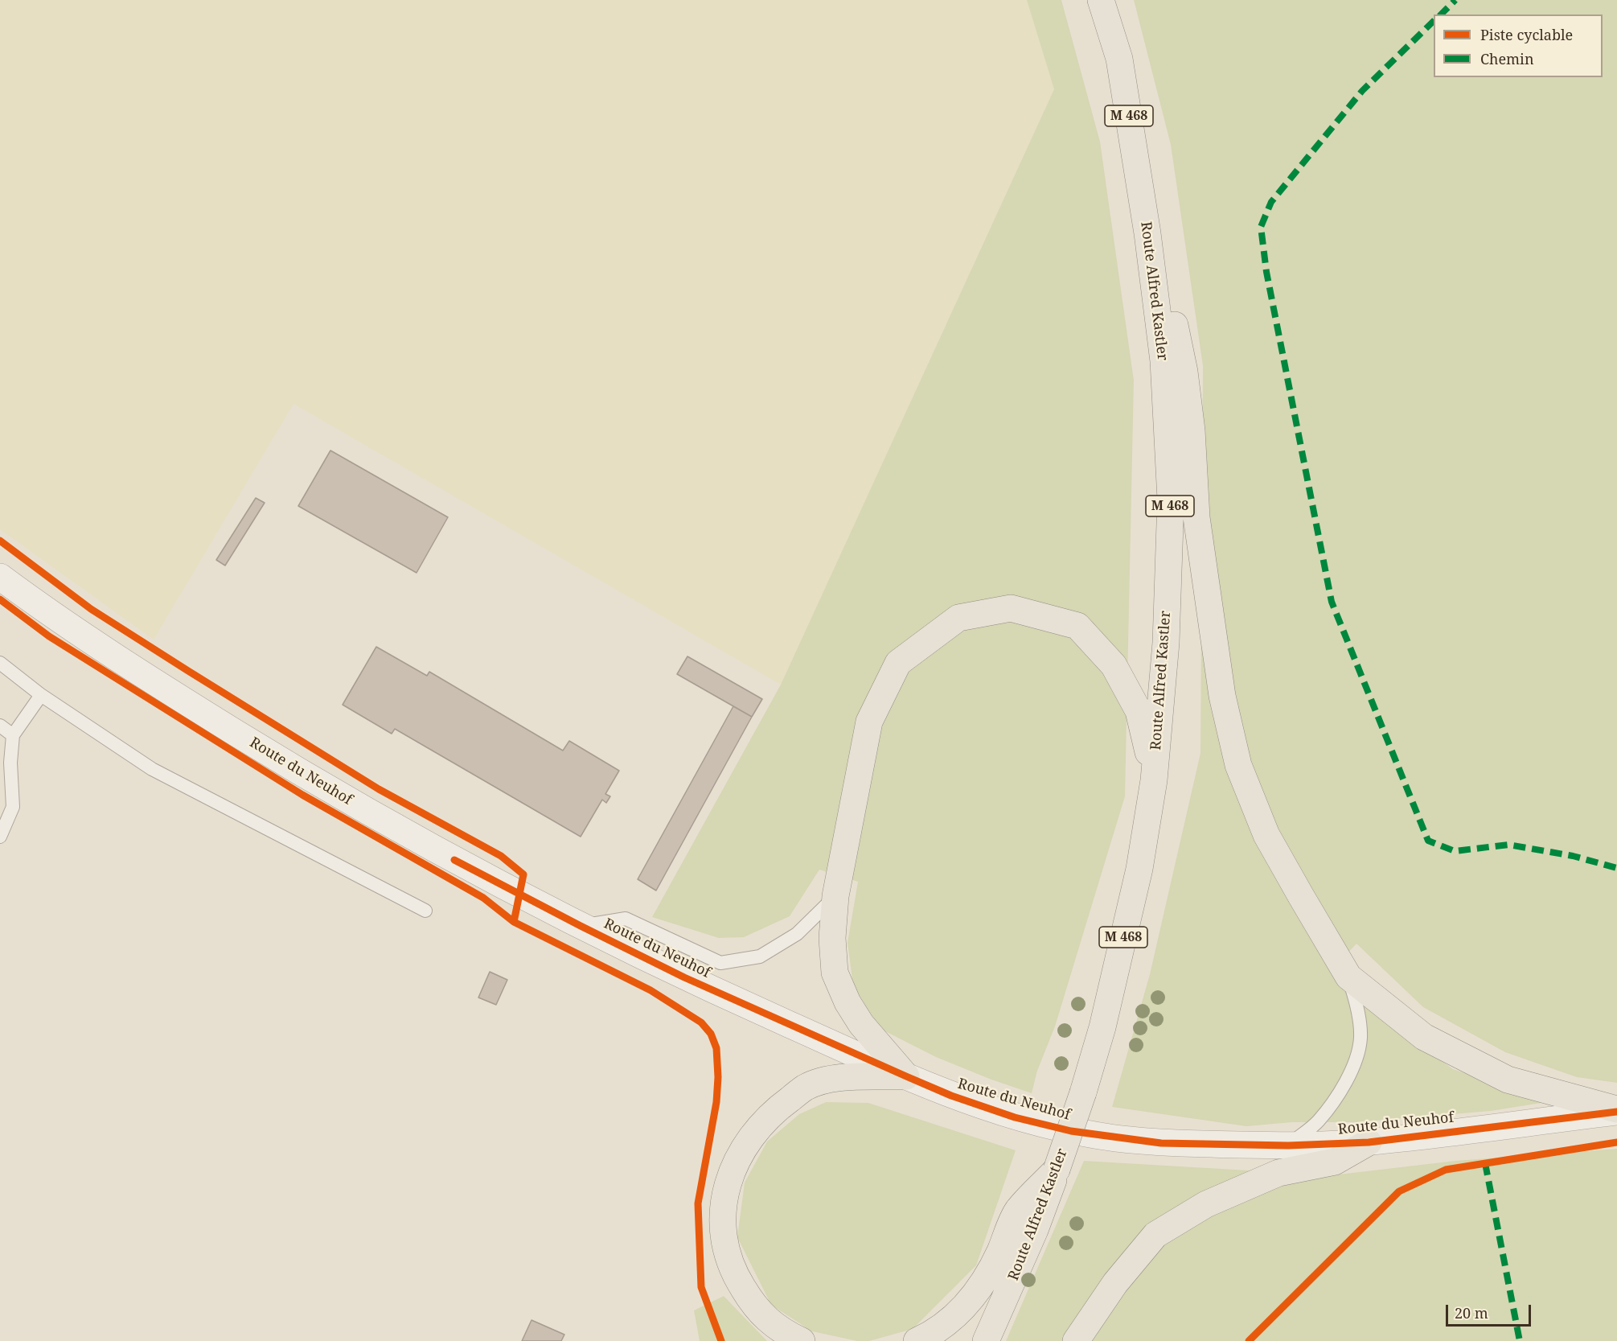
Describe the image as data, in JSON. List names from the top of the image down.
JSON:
{
  "streets": {
    "main road": ["M 468", "Route Alfred Kastler"],
    "street": ["Route du Neuhof"]
  },
  "legend": ["Piste cyclable", "Chemin"],
  "scale_bar": "20 m"
}
